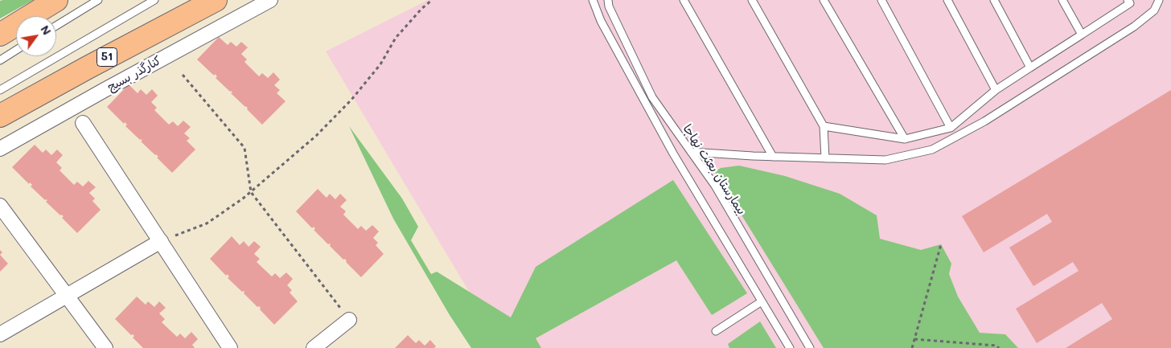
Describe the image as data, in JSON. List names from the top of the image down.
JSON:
{
  "streets": {
    "highway": ["51"],
    "street": ["کنارگذر بسیج"],
    "lane": ["بیمارستان بعثت نهاجا"]
  },
  "north": "top right"
}
